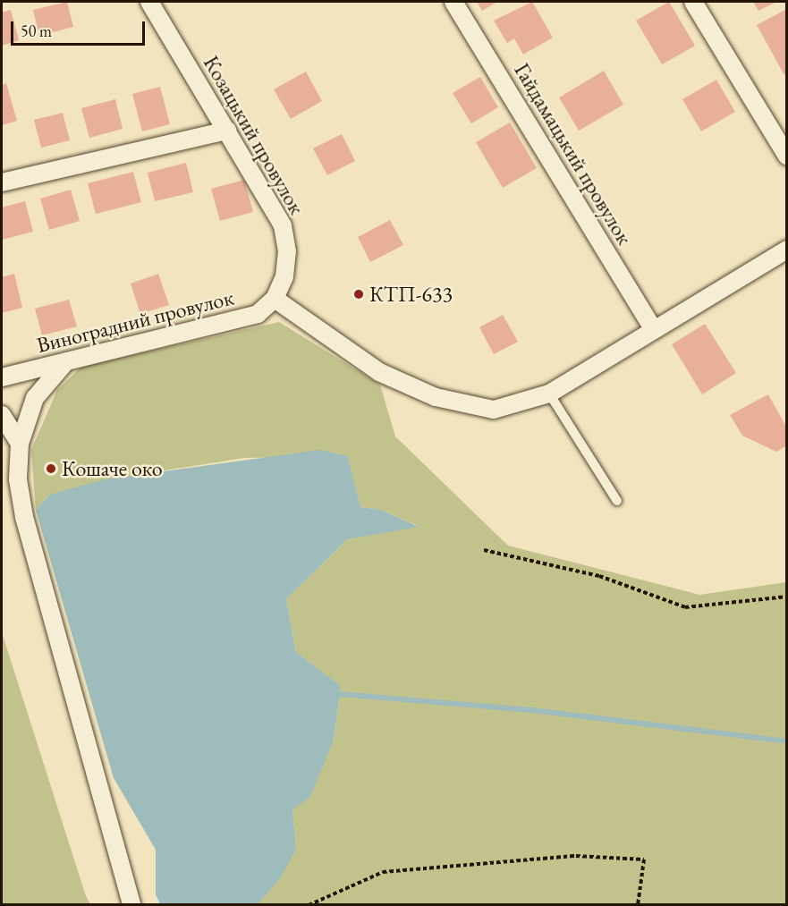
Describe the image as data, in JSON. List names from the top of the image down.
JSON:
{
  "streets": {
    "street": ["Козацький провулок", "Гайдамацький провулок", "Виноградний провулок"]
  },
  "crossings": [
    ["Козацький провулок", "Виноградний провулок"]
  ],
  "places": ["КТП-633", "Кошаче око"],
  "scale_bar": "50 m"
}
